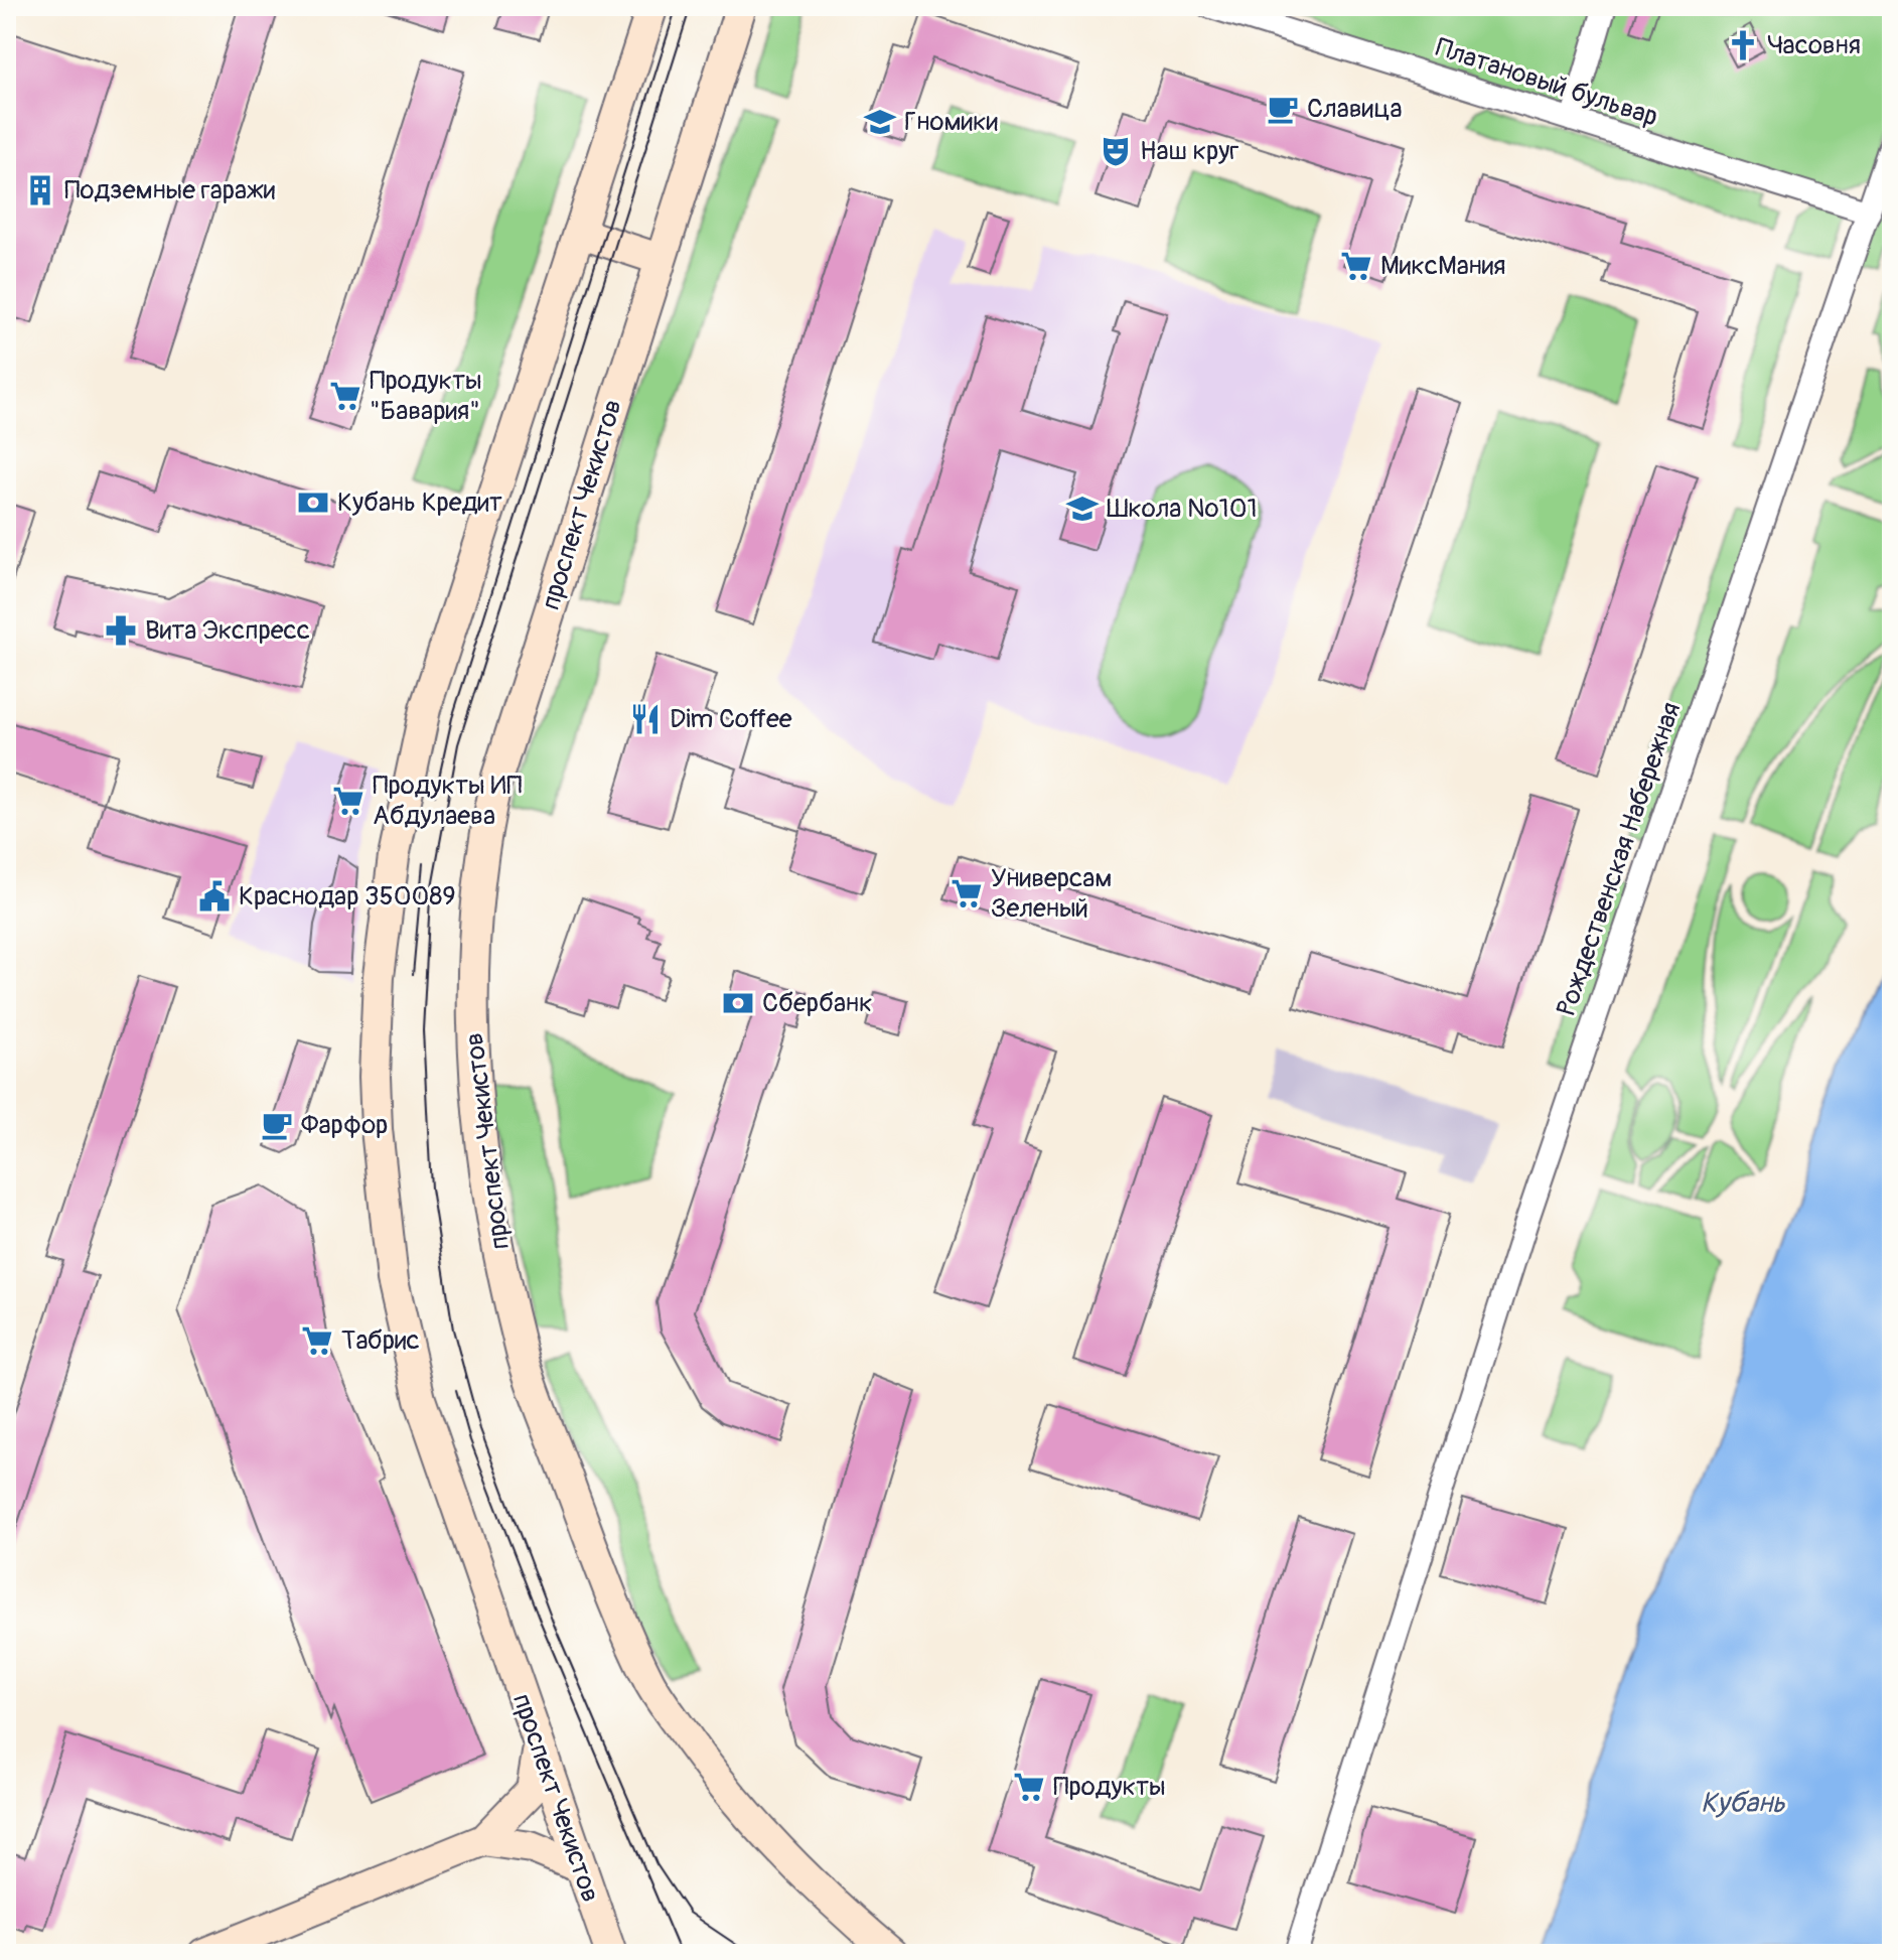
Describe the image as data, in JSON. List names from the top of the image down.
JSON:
{
  "streets": {
    "main road": ["проспект Чекистов"],
    "street": ["Платановый бульвар", "Рождественская Набережная"]
  },
  "crossings": [
    ["Платановый бульвар", "Рождественская Набережная"]
  ],
  "water": ["Кубань"],
  "places": {
    "church": ["Часовня"],
    "cafe": ["Славица", "Фарфор"],
    "school or university": ["Гномики", "Школа №101"],
    "theatre": ["Наш круг"],
    "building": ["Подземные гаражи"],
    "supermarket": [
      "МиксМания",
      "Продукты \"Бавария\"",
      "Продукты ИП Абдулаева",
      "Универсам Зеленый",
      "Табрис",
      "Продукты"
    ],
    "bank": ["Кубань Кредит", "Сбербанк"],
    "pharmacy": ["Вита Экспресс"],
    "restaurant": ["Dim Coffee"],
    "public building": ["Краснодар 350089"]
  }
}
